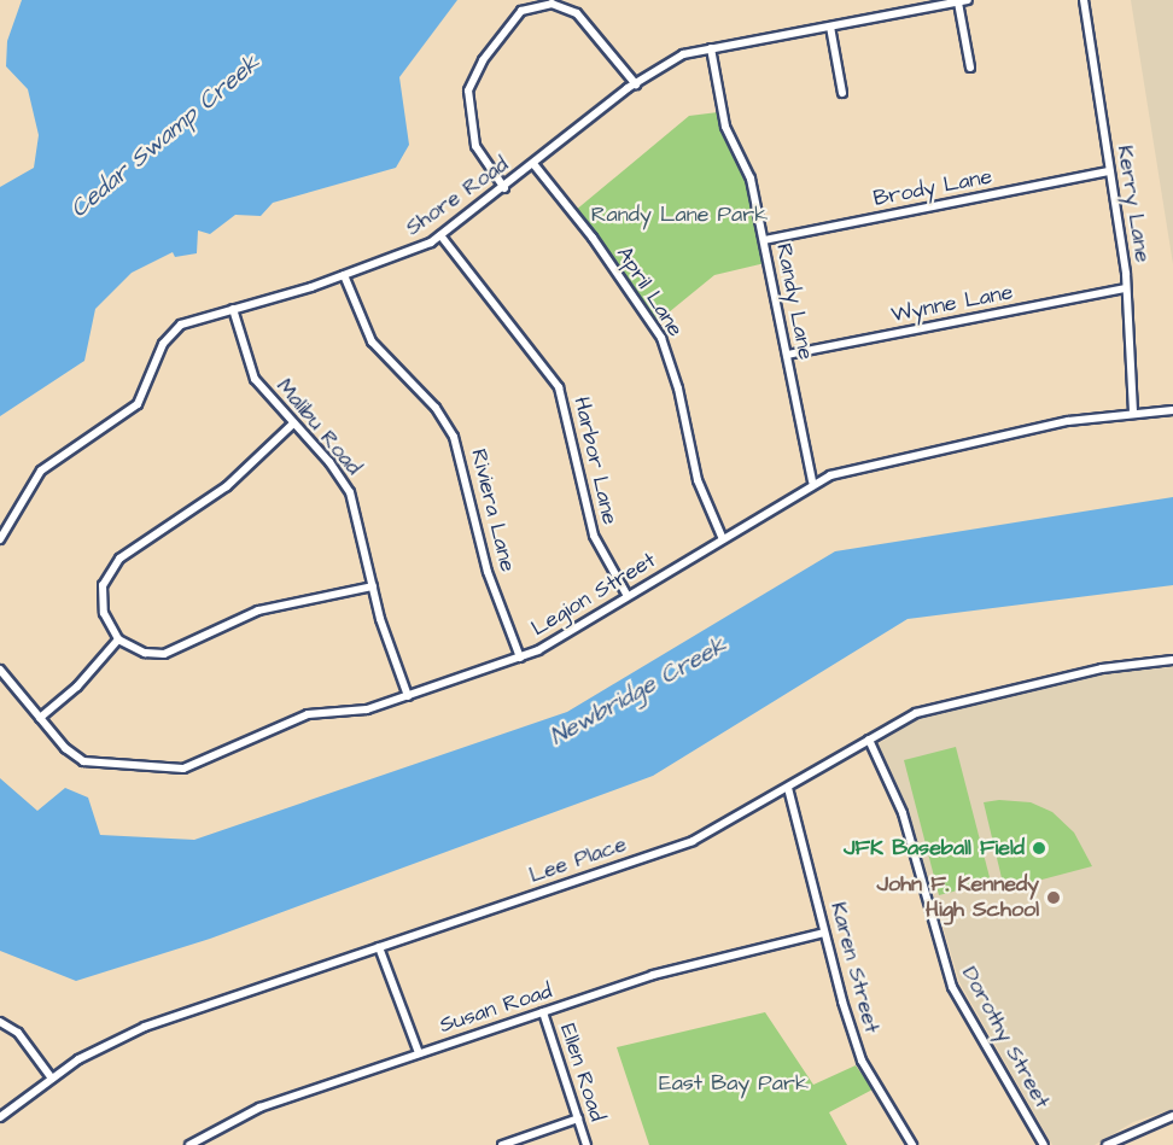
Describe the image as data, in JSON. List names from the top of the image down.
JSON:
{
  "streets": {
    "street": [
      "Brody Lane",
      "Shore Road",
      "Kerry Lane",
      "April Lane",
      "Randy Lane",
      "Wynne Lane",
      "Malibu Road",
      "Harbor Lane",
      "Riviera Lane",
      "Legion Street",
      "Lee Place",
      "Karen Street",
      "Susan Road",
      "Dorothy Street",
      "Ellen Road"
    ]
  },
  "crossings": [
    ["Brody Lane", "Kerry Lane"],
    ["Brody Lane", "Randy Lane"],
    ["Shore Road", "April Lane"],
    ["Shore Road", "Randy Lane"],
    ["Shore Road", "Malibu Road"],
    ["Shore Road", "Harbor Lane"],
    ["Shore Road", "Riviera Lane"],
    ["Kerry Lane", "Wynne Lane"],
    ["Kerry Lane", "Legion Street"],
    ["April Lane", "Legion Street"],
    ["Randy Lane", "Wynne Lane"],
    ["Randy Lane", "Legion Street"],
    ["Malibu Road", "Legion Street"],
    ["Harbor Lane", "Legion Street"],
    ["Riviera Lane", "Legion Street"],
    ["Lee Place", "Karen Street"],
    ["Lee Place", "Dorothy Street"],
    ["Karen Street", "Susan Road"],
    ["Susan Road", "Ellen Road"]
  ],
  "water": ["Cedar Swamp Creek", "Newbridge Creek"],
  "parks": ["Randy Lane Park", "East Bay Park"],
  "places": ["JFK Baseball Field", "John F. Kennedy High School"]
}
